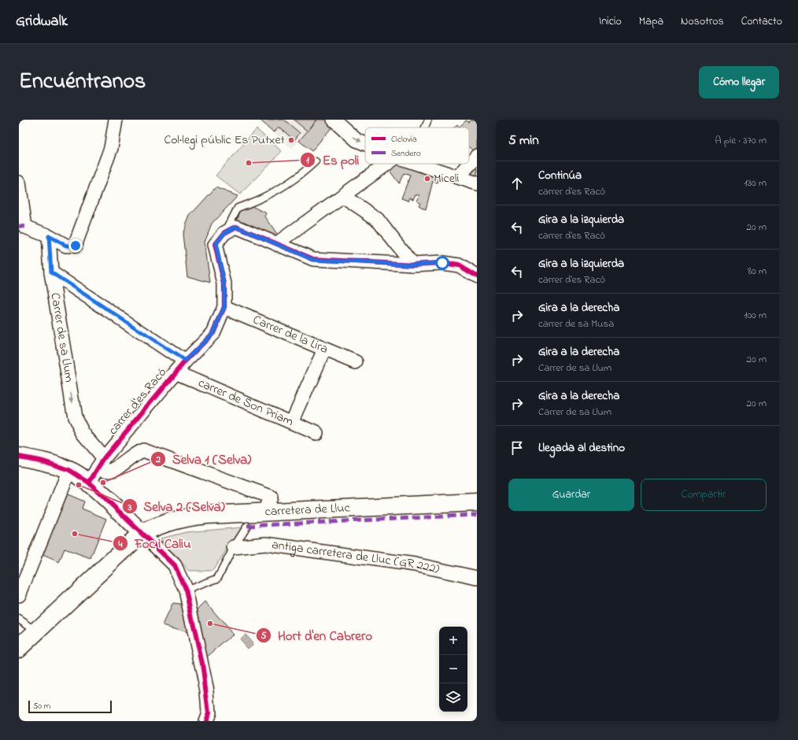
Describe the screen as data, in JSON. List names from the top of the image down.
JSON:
{
  "streets": {
    "main road": ["carretera de Lluc"],
    "street": [
      "Carrer de la Lira",
      "Carrer de sa Llum",
      "carrer d'es Racó",
      "carrer de Son Priam",
      "antiga carretera de Lluc (GR 222)"
    ]
  },
  "crossings": [
    ["Carrer de la Lira", "carrer d'es Racó"],
    ["Carrer de sa Llum", "carrer d'es Racó"],
    ["carrer d'es Racó", "carrer de Son Priam"]
  ],
  "one_way": ["Carrer de sa Llum"],
  "places": [
    "Col·legi públic Es Putxet",
    "Es poli",
    "Miceli",
    "Selva 1 (Selva)",
    "Selva 2 (Selva)",
    "Foc i Caliu",
    "Hort d'en Cabrero"
  ],
  "legend": ["Ciclovía", "Sendero"],
  "scale_bar": "50 m",
  "page": {
    "header": "Gridwalk",
    "nav": [
      "Inicio",
      "Mapa",
      "Nosotros",
      "Contacto"
    ],
    "title": "Encuéntranos",
    "buttons": [
      "Cómo llegar",
      ["Guardar", "Compartir"]
    ],
    "heading": ["5 min", "A pie · 370 m"],
    "list": [
      ["Continúa", "carrer d'es Racó", "130 m"],
      ["Gira a la izquierda", "carrer d'es Racó", "20 m"],
      ["Gira a la izquierda", "carrer d'es Racó", "80 m"],
      ["Gira a la derecha", "carrer de sa Musa", "100 m"],
      ["Gira a la derecha", "Carrer de sa Llum", "20 m"],
      ["Gira a la derecha", "Carrer de sa Llum", "20 m"],
      "Llegada al destino"
    ],
    "map_buttons": ["+", "−"],
    "scale": "50 m"
  }
}
